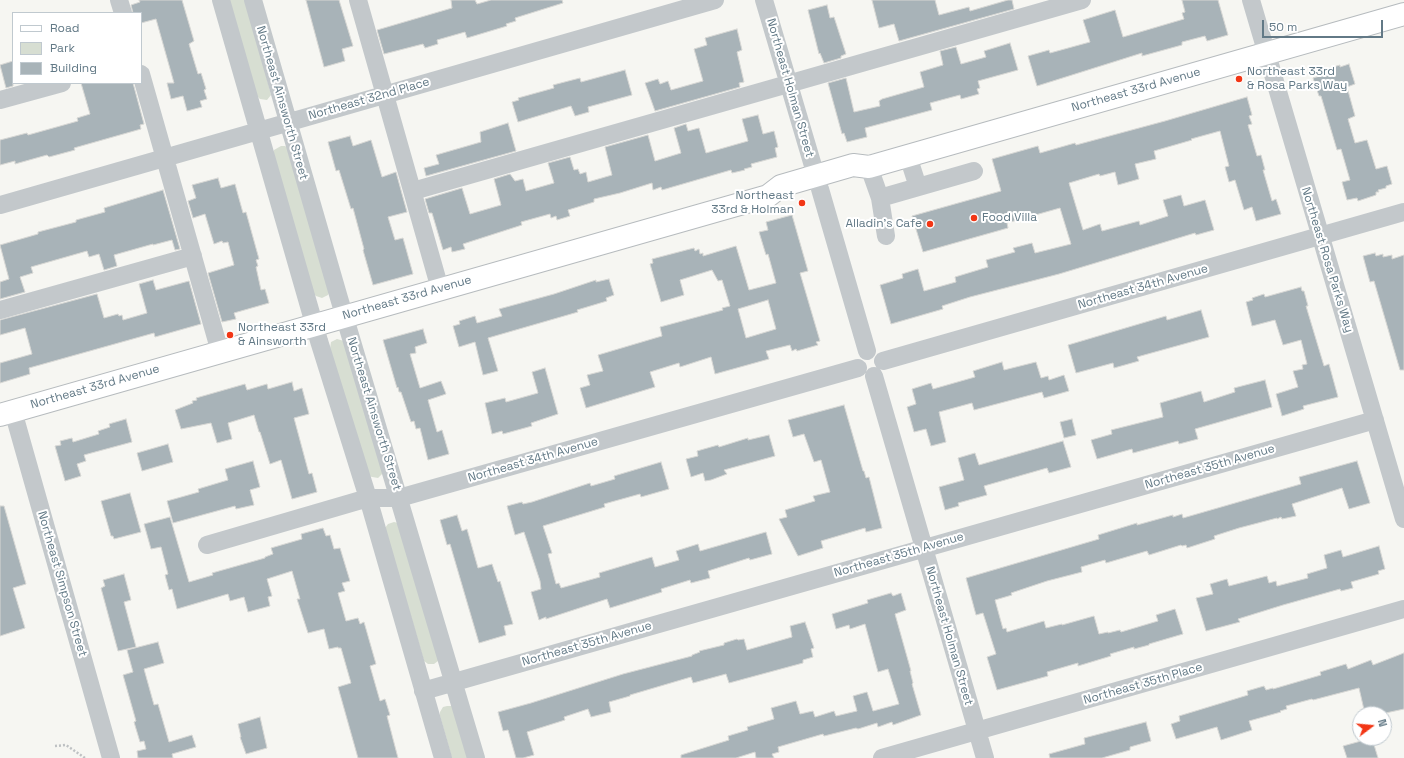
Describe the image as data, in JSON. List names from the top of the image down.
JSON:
{
  "streets": {
    "main road": ["Northeast 33rd Avenue"],
    "street": [
      "Northeast Holman Street",
      "Northeast 32nd Place",
      "Northeast Ainsworth Street",
      "Northeast Rosa Parks Way",
      "Northeast 34th Avenue",
      "Northeast 35th Avenue",
      "Northeast Simpson Street",
      "Northeast 35th Place"
    ]
  },
  "crossings": [
    ["Northeast Holman Street", "Northeast 33rd Avenue"],
    ["Northeast Holman Street", "Northeast 34th Avenue"],
    ["Northeast Holman Street", "Northeast 35th Avenue"],
    ["Northeast Holman Street", "Northeast 35th Place"],
    ["Northeast 33rd Avenue", "Northeast Ainsworth Street"],
    ["Northeast 33rd Avenue", "Northeast Rosa Parks Way"],
    ["Northeast 33rd Avenue", "Northeast Simpson Street"],
    ["Northeast 32nd Place", "Northeast Ainsworth Street"],
    ["Northeast Ainsworth Street", "Northeast 34th Avenue"],
    ["Northeast Ainsworth Street", "Northeast 35th Avenue"],
    ["Northeast Rosa Parks Way", "Northeast 34th Avenue"],
    ["Northeast Rosa Parks Way", "Northeast 35th Avenue"]
  ],
  "places": [
    "Northeast 33rd & Rosa Parks Way",
    "Northeast 33rd & Holman",
    "Food Villa",
    "Alladin's Cafe",
    "Northeast 33rd & Ainsworth"
  ],
  "legend": ["Road", "Park", "Building"],
  "scale_bar": "50 m",
  "north": "right"
}
